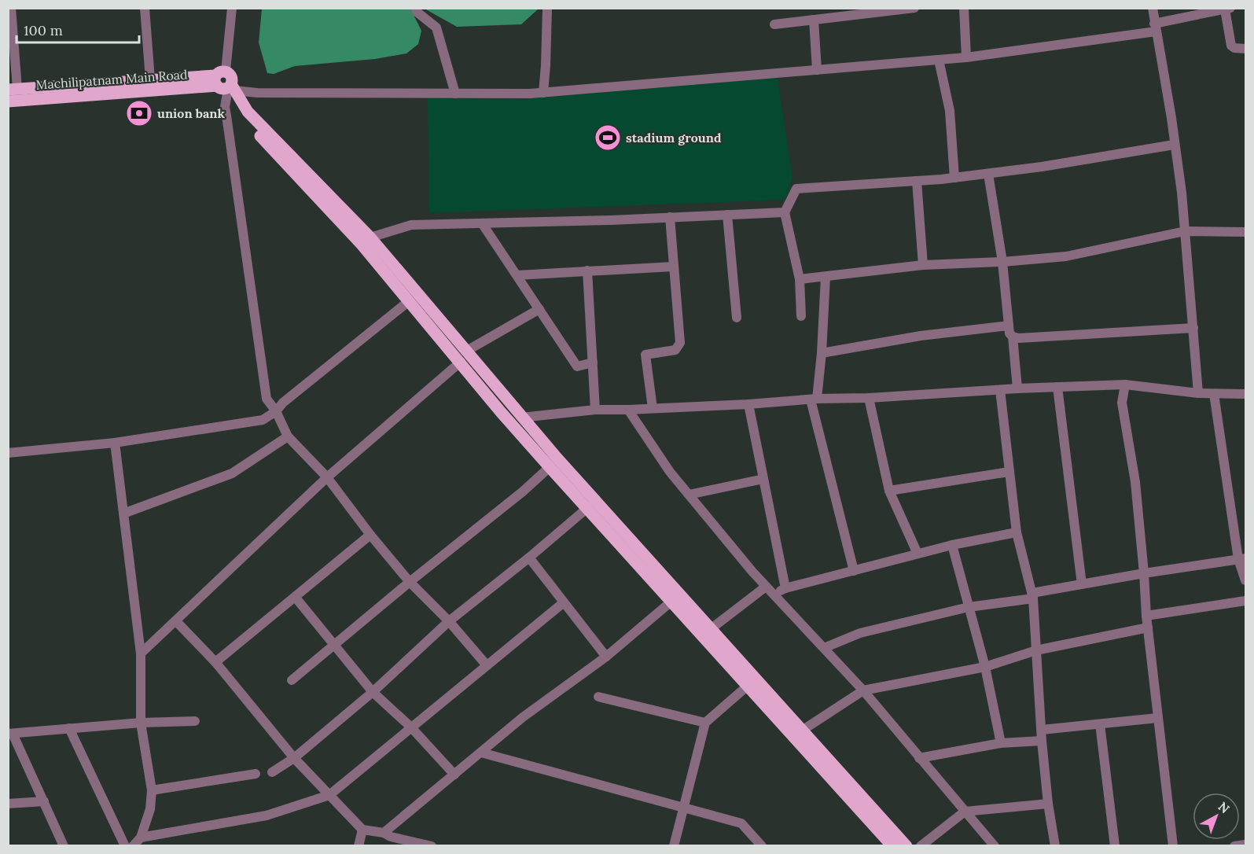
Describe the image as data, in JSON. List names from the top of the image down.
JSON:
{
  "streets": {
    "main road": ["Machilipatnam Main Road"]
  },
  "places": {
    "bank": ["union bank"],
    "sports": ["stadium ground"]
  },
  "scale_bar": "100 m",
  "north": "top right"
}
